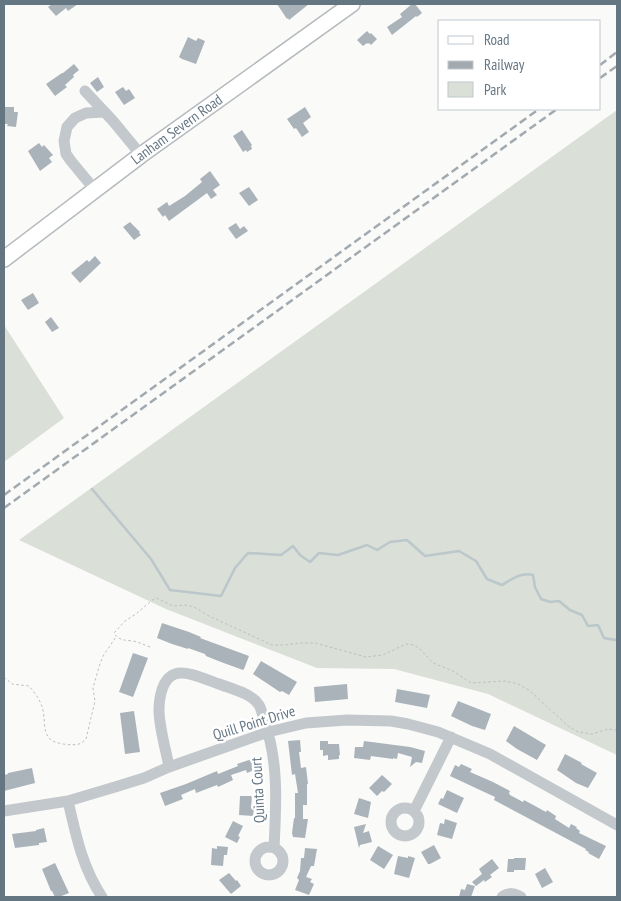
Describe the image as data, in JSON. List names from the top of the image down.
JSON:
{
  "streets": {
    "main road": ["Lanham Severn Road"],
    "street": ["Quill Point Drive", "Quinta Court"]
  },
  "crossings": [
    ["Quill Point Drive", "Quinta Court"]
  ],
  "legend": ["Road", "Railway", "Park"]
}
